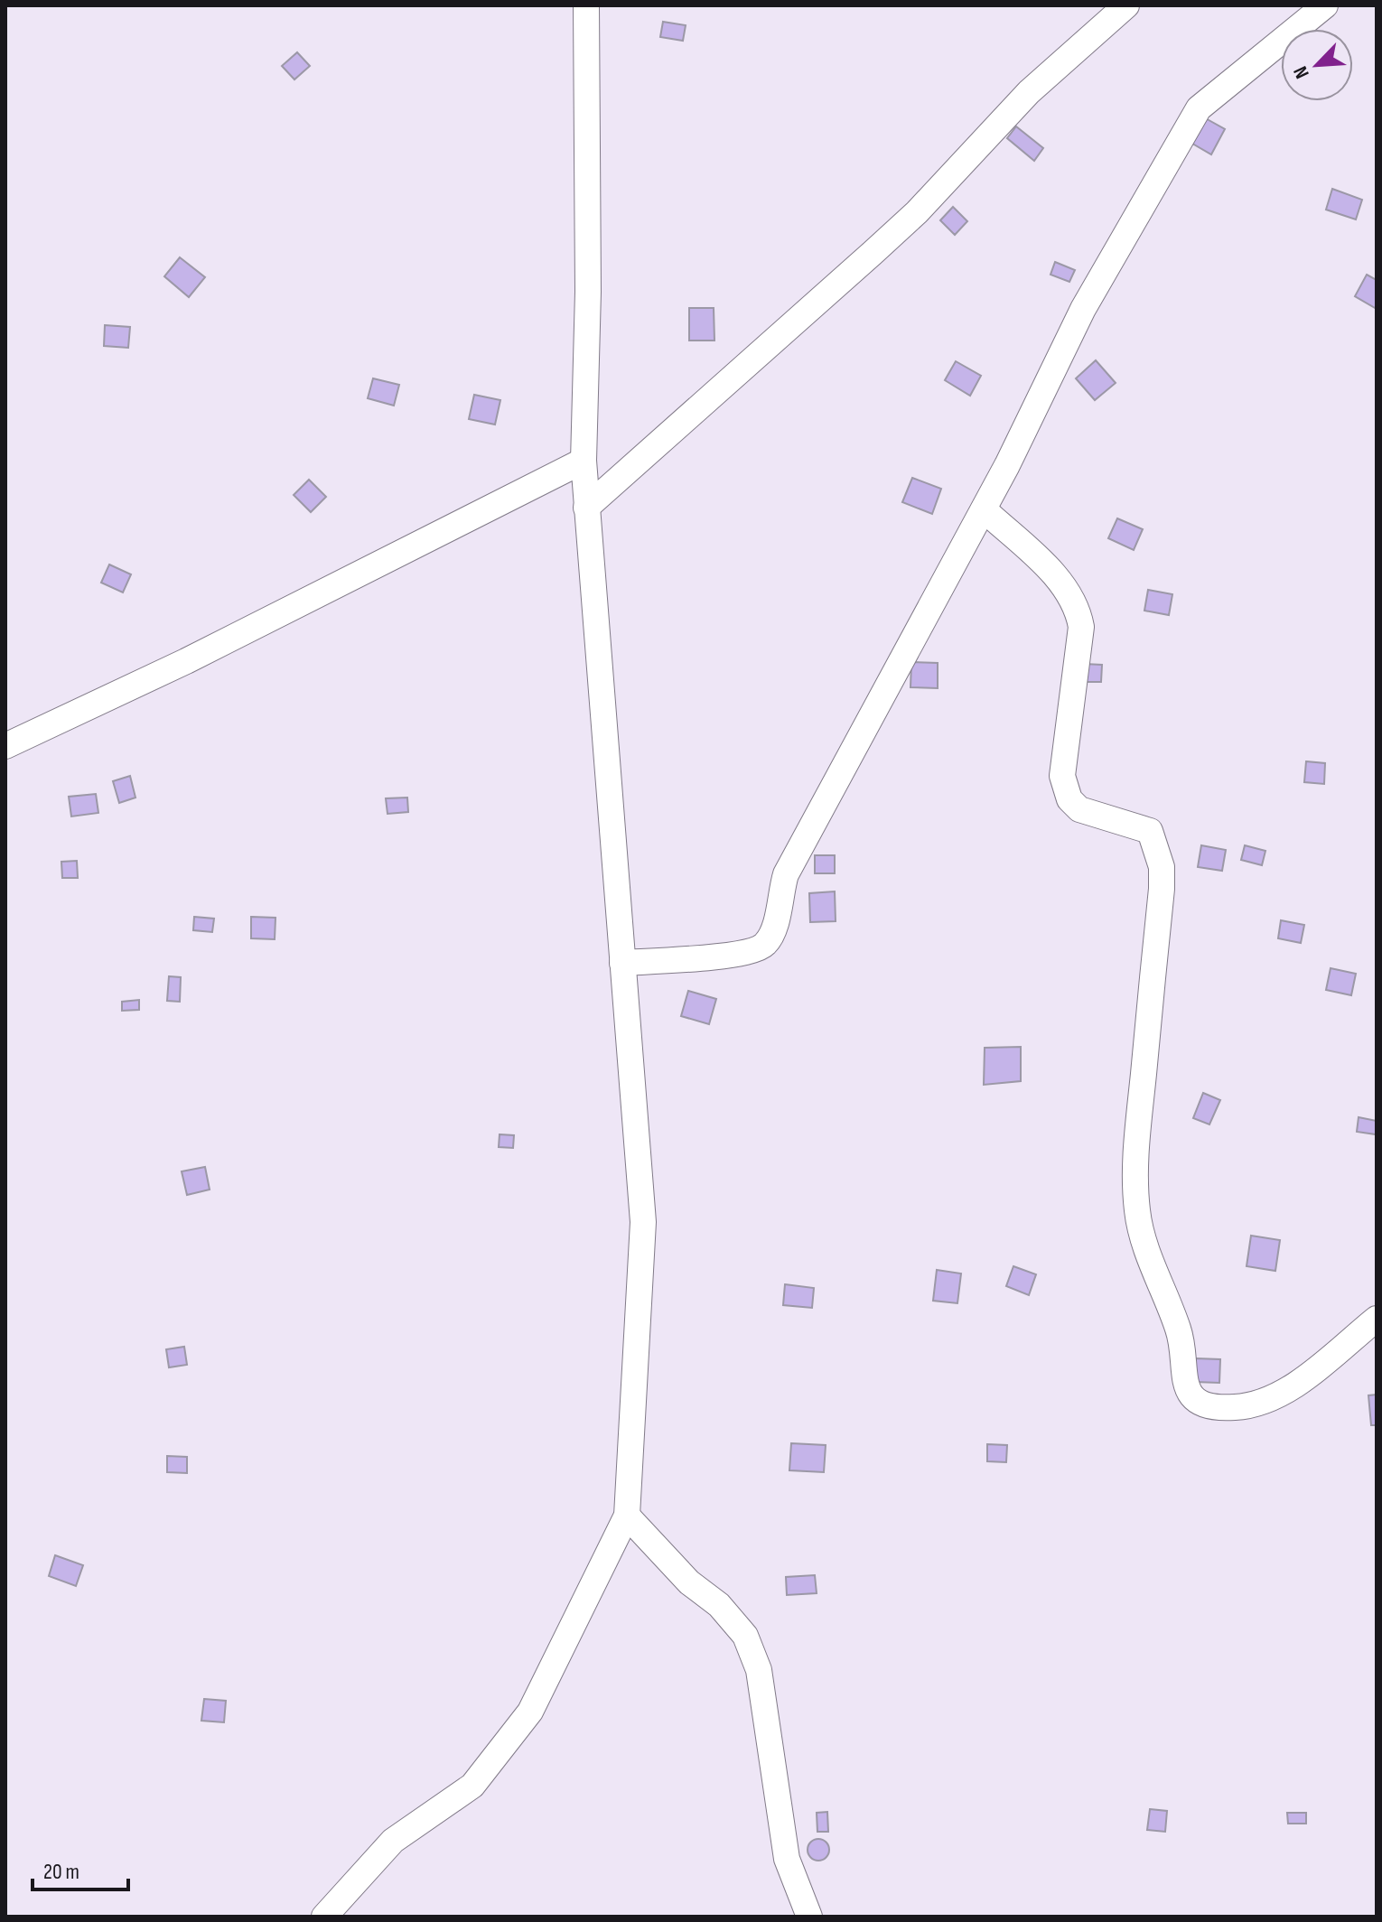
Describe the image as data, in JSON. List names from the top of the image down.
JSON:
{
  "scale_bar": "20 m",
  "north": "bottom left"
}
